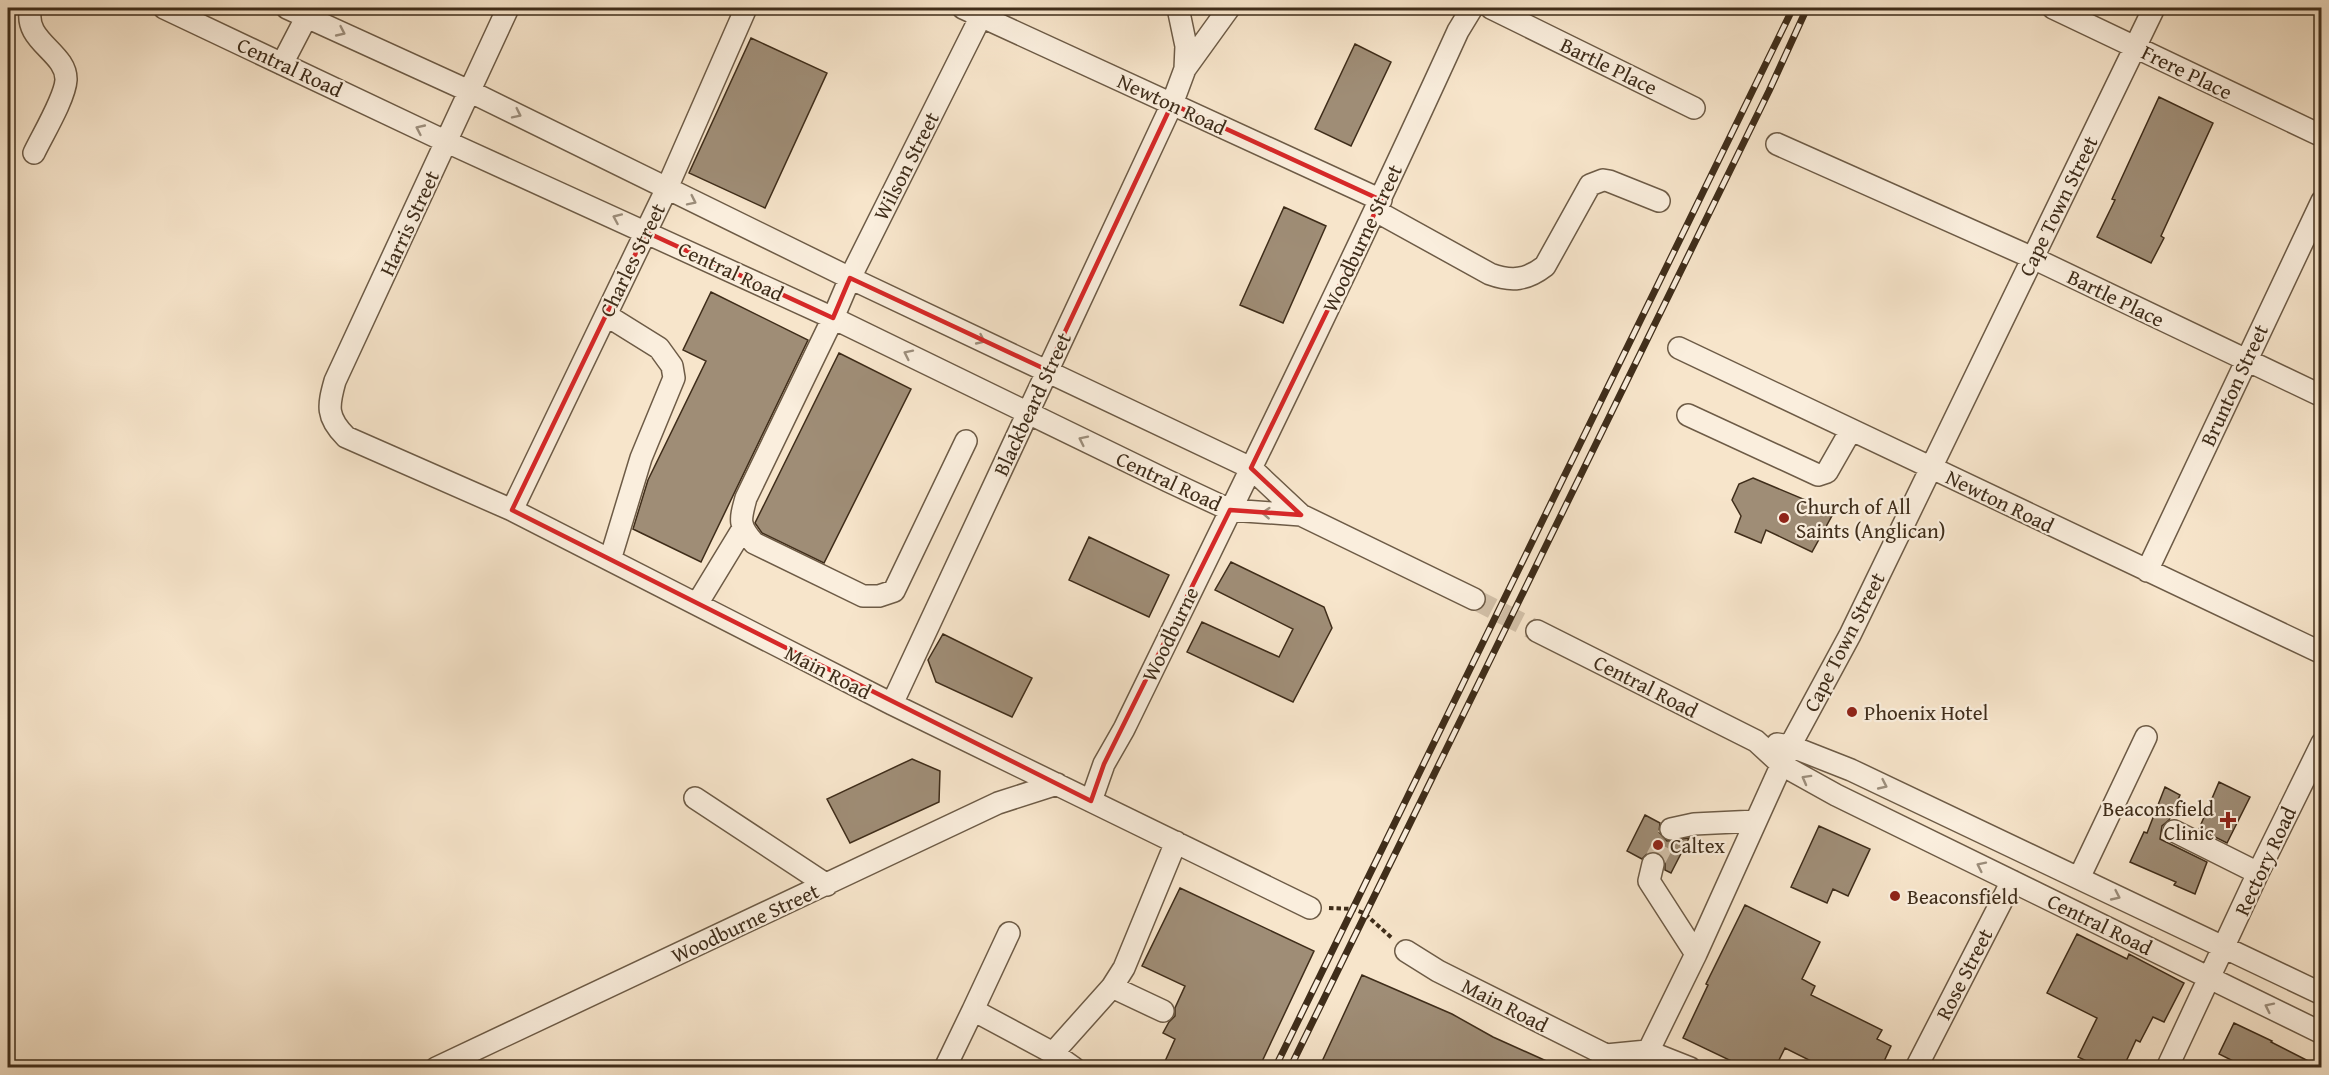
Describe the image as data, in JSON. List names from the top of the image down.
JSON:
{
  "streets": {
    "street": [
      "Bartle Place",
      "Central Road",
      "Frere Place",
      "Newton Road",
      "Wilson Street",
      "Cape Town Street",
      "Harris Street",
      "Woodburne Street",
      "Charles Street",
      "Brunton Street",
      "Blackbeard Street",
      "Woodburne",
      "Main Road",
      "Rectory Road",
      "Rose Street"
    ]
  },
  "crossings": [
    ["Bartle Place", "Cape Town Street"],
    ["Bartle Place", "Brunton Street"],
    ["Central Road", "Wilson Street"],
    ["Central Road", "Cape Town Street"],
    ["Central Road", "Harris Street"],
    ["Central Road", "Woodburne Street"],
    ["Central Road", "Charles Street"],
    ["Central Road", "Blackbeard Street"],
    ["Central Road", "Woodburne"],
    ["Central Road", "Rectory Road"],
    ["Central Road", "Rose Street"],
    ["Frere Place", "Cape Town Street"],
    ["Newton Road", "Wilson Street"],
    ["Newton Road", "Cape Town Street"],
    ["Newton Road", "Woodburne Street"],
    ["Newton Road", "Brunton Street"],
    ["Newton Road", "Blackbeard Street"],
    ["Harris Street", "Main Road"],
    ["Woodburne Street", "Woodburne"],
    ["Woodburne Street", "Main Road"],
    ["Charles Street", "Main Road"],
    ["Blackbeard Street", "Main Road"],
    ["Woodburne", "Main Road"]
  ],
  "places": {
    "other": [
      "Church of All Saints (Anglican)",
      "Phoenix Hotel",
      "Caltex",
      "Beaconsfield"
    ],
    "health": ["Beaconsfield Clinic"]
  }
}
